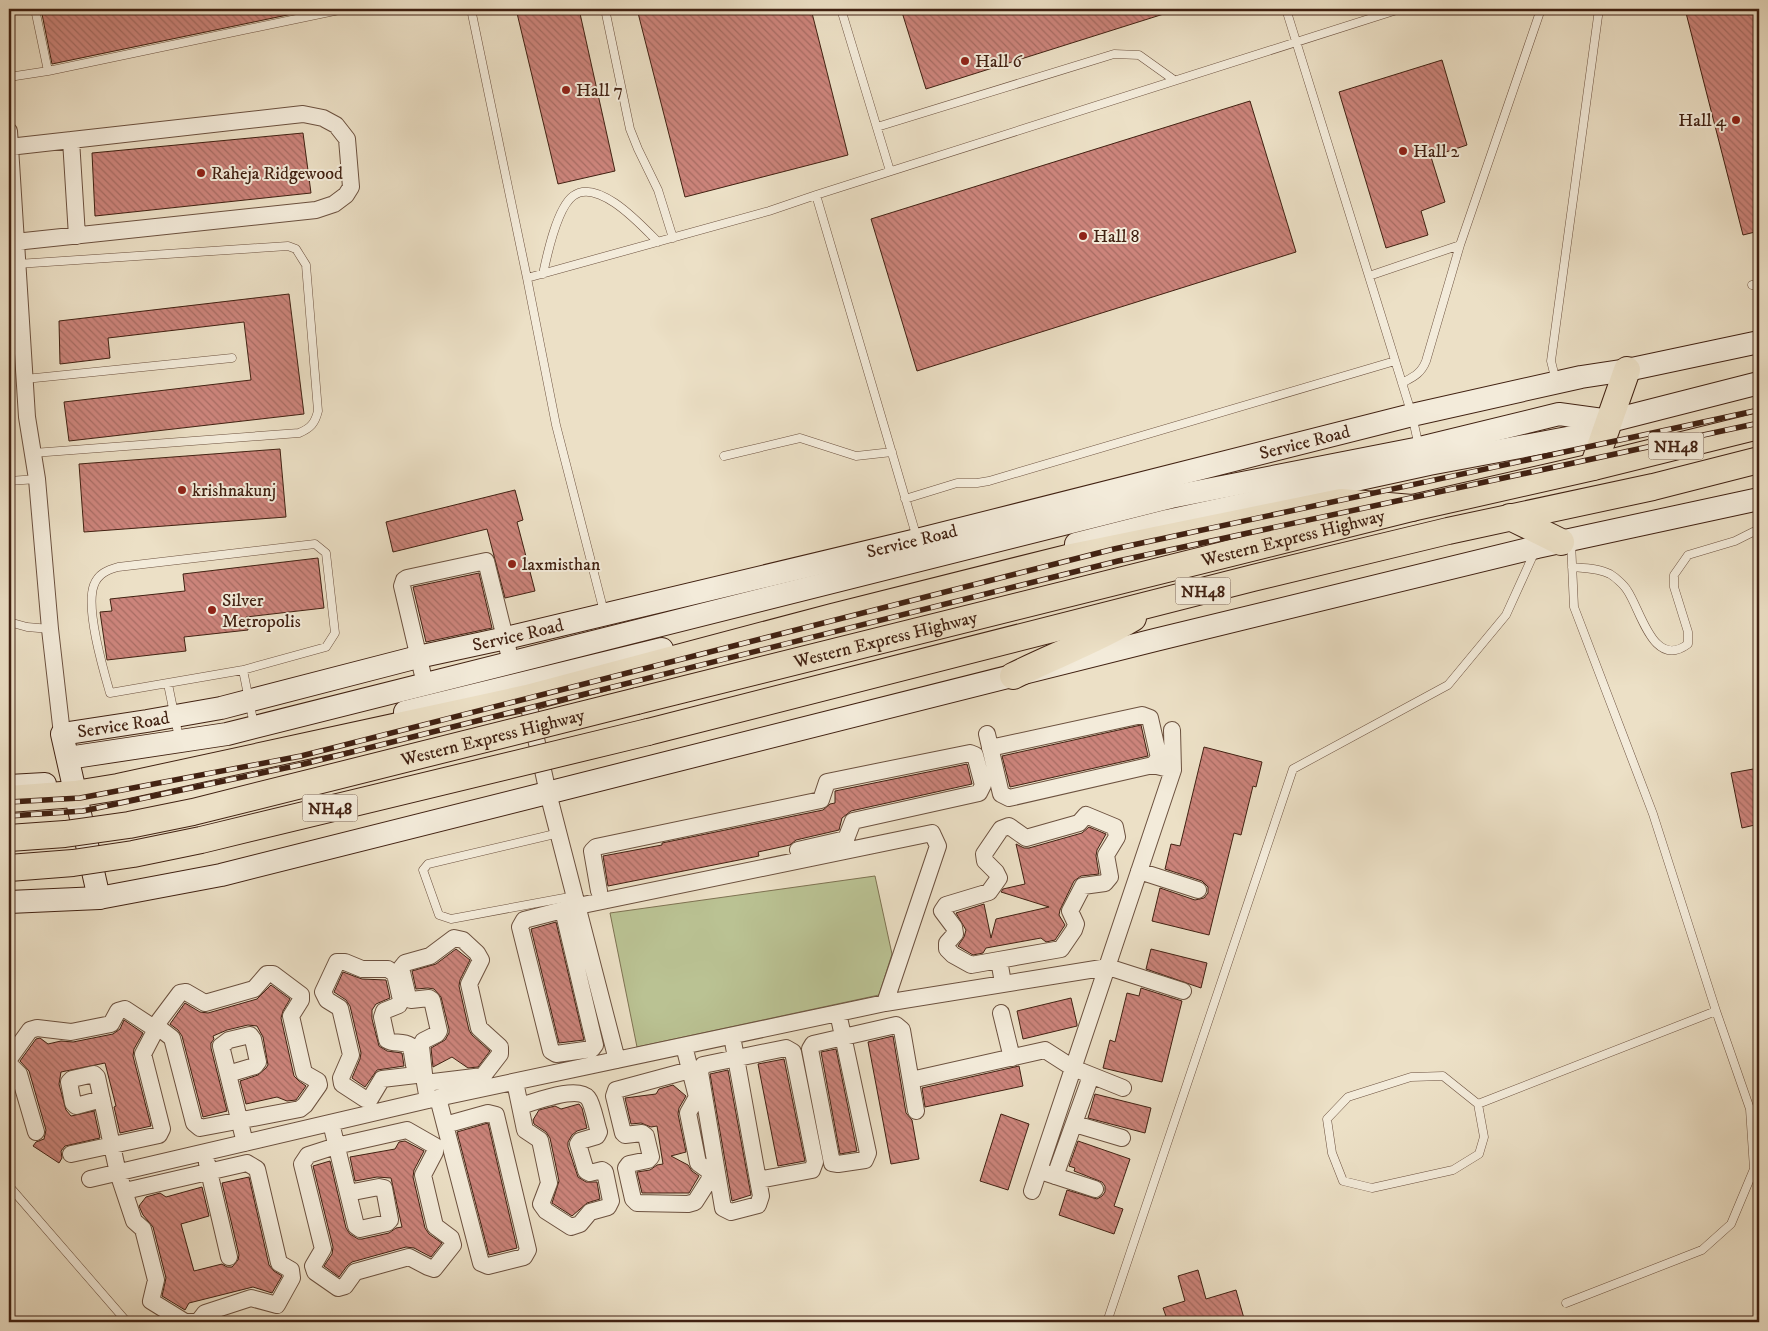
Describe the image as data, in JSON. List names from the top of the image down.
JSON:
{
  "streets": {
    "highway": ["NH48", "Western Express Highway"],
    "main road": ["Service Road"]
  },
  "places": [
    "Hall 6",
    "Hall 7",
    "Hall 4",
    "Hall 2",
    "Raheja Ridgewood",
    "Hall 8",
    "krishnakunj",
    "laxmisthan",
    "Silver Metropolis"
  ]
}
